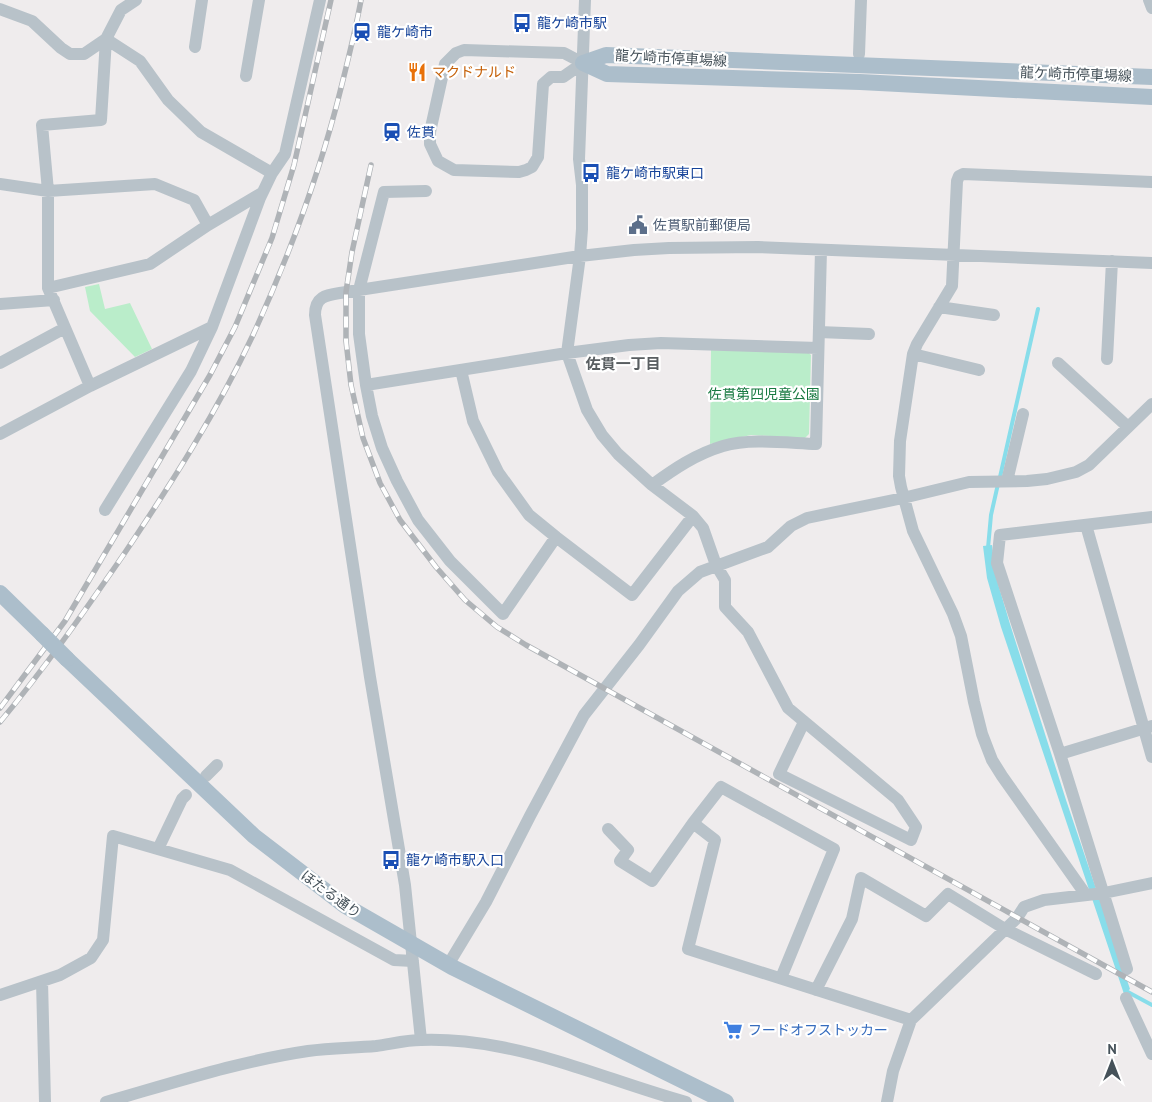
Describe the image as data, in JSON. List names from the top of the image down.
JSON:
{
  "streets": {
    "main road": ["龍ケ崎市停車場線", "ほたる通り"]
  },
  "districts": ["佐貫一丁目"],
  "parks": ["佐貫第四児童公園"],
  "places": {
    "bus stop": ["龍ケ崎市駅", "龍ケ崎市駅東口", "龍ケ崎市駅入口"],
    "station": ["龍ケ崎市", "佐貫"],
    "restaurant": ["マクドナルド"],
    "public building": ["佐貫駅前郵便局"],
    "supermarket": ["フードオフストッカー"]
  },
  "north": "top"
}
